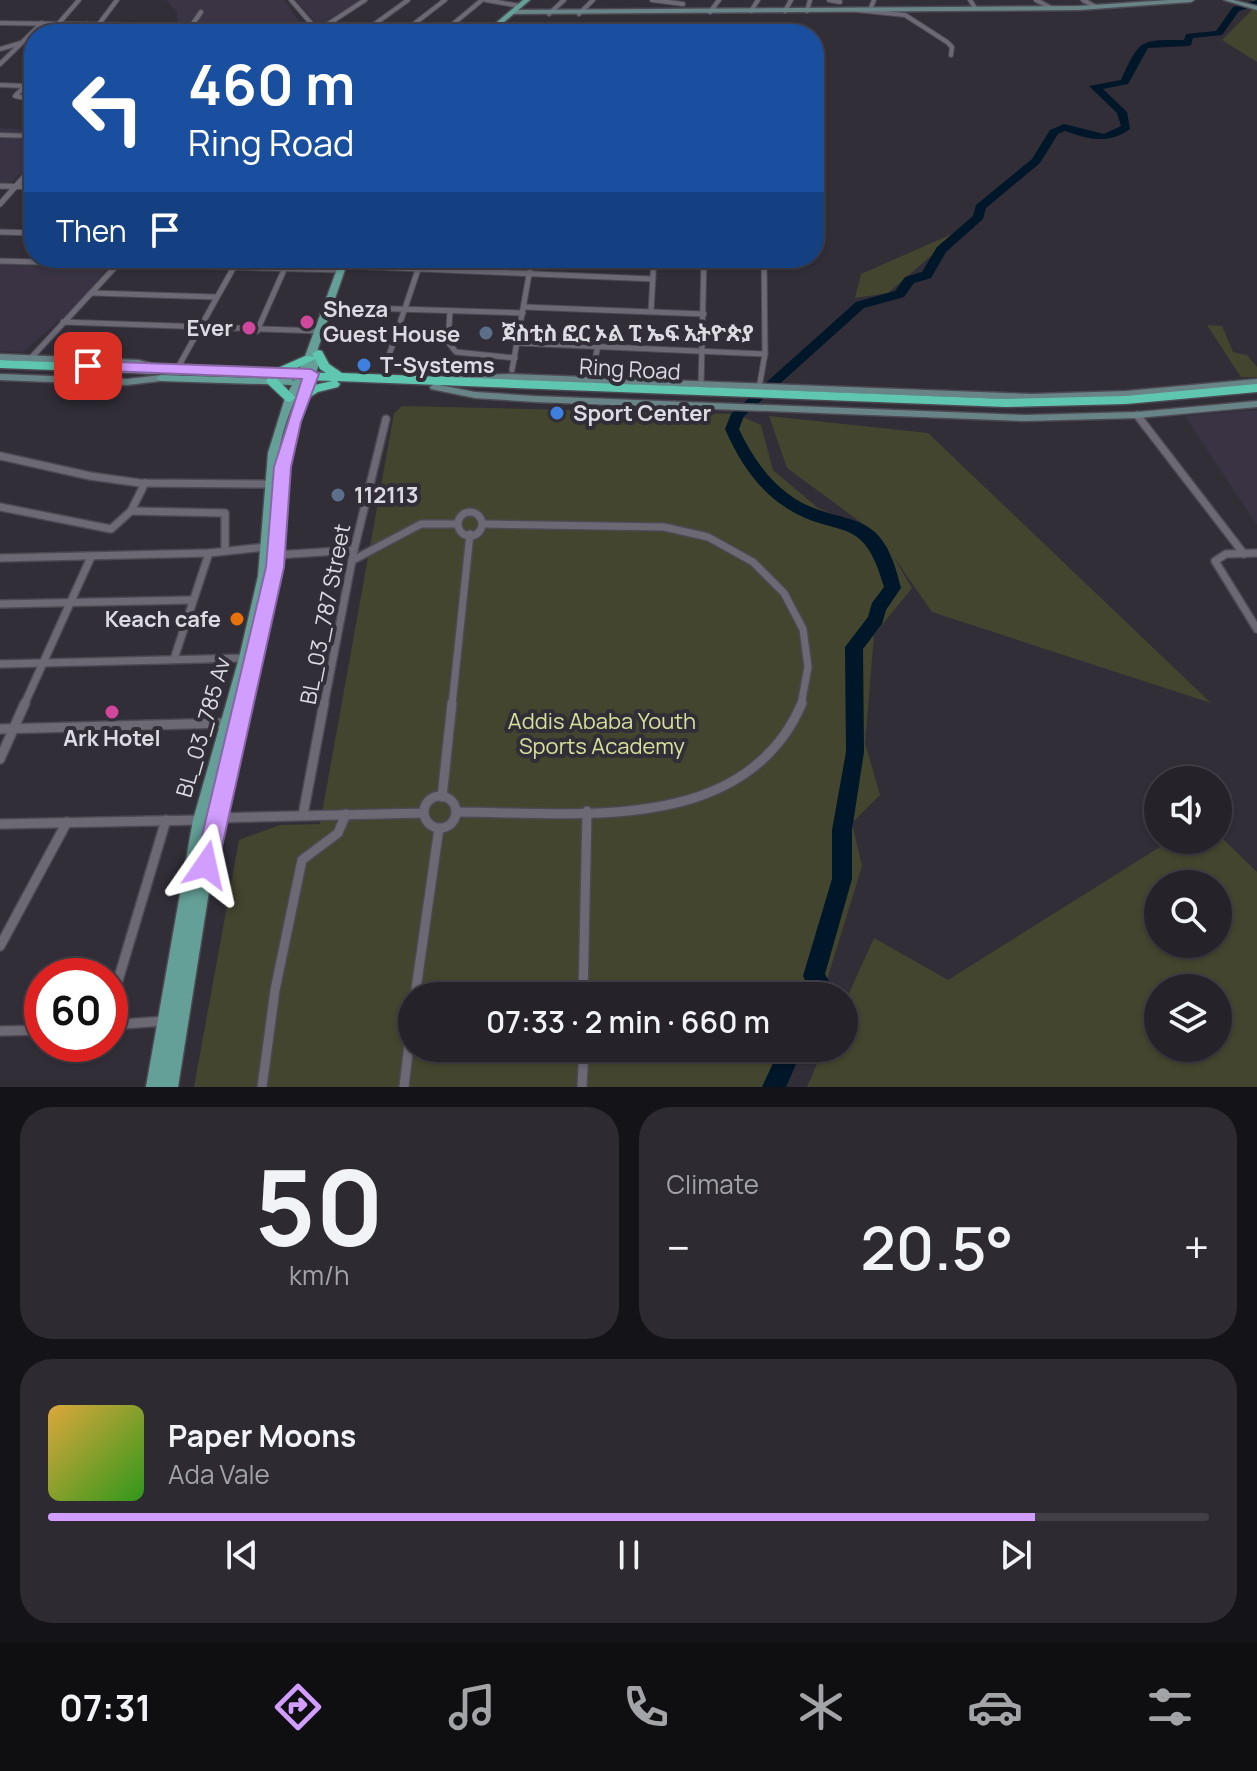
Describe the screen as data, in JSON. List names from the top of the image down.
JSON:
{
  "streets": {
    "highway": ["Ring Road"],
    "main road": ["BL_03_785 Av"],
    "street": ["BL_03_787 Street"]
  },
  "crossings": [
    ["Ring Road", "BL_03_785 Av"]
  ],
  "parks": ["Addis Ababa Youth Sports Academy"],
  "places": [
    "Sheza Guest House",
    "Ever",
    "ጀስቲስ ፎር ኦል ፒ ኤፍ ኢትዮጵያ",
    "T-Systems",
    "Sport Center",
    "112113",
    "Keach cafe",
    "Ark Hotel"
  ],
  "page": {
    "turn": ["460 m", "Ring Road"],
    "then": "Then",
    "limit": "60",
    "trip": "07:33 · 2 min · 660 m",
    "tile": [
      ["50", "km/h"],
      "Climate"
    ],
    "heat": ["−", "20.5°", "+"],
    "song": ["Paper Moons", "Ada Vale"],
    "tabs": "07:31"
  }
}
